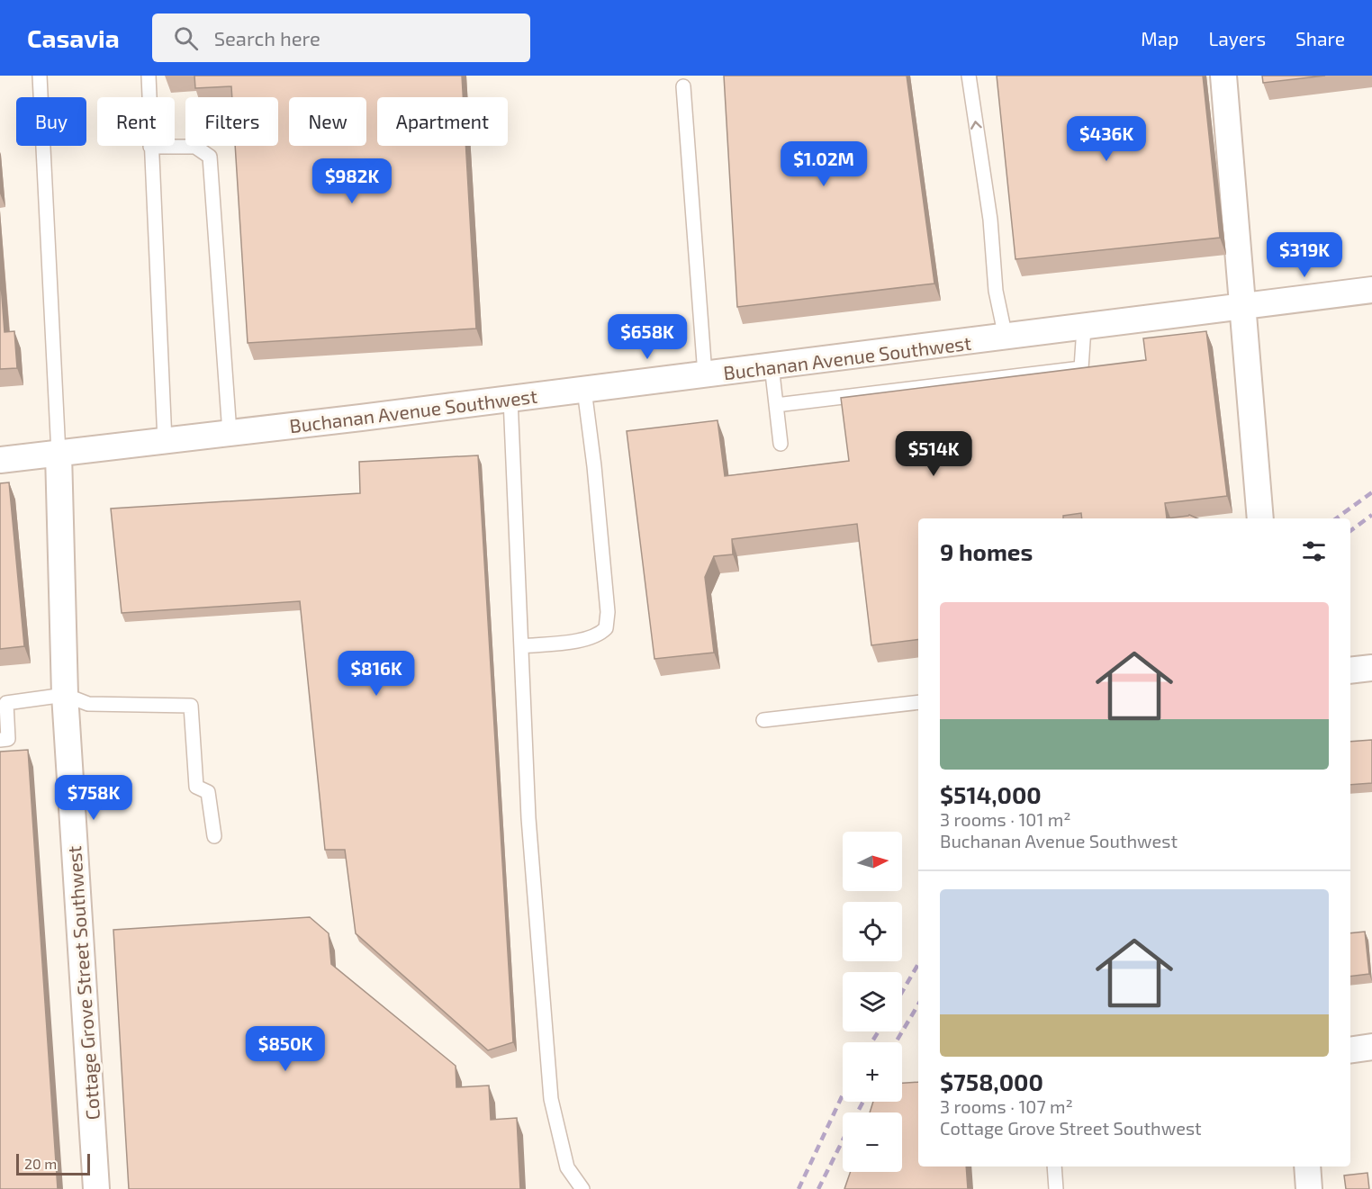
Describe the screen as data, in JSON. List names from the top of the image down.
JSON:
{
  "streets": {
    "street": ["Buchanan Avenue Southwest", "Cottage Grove Street Southwest"]
  },
  "crossings": [
    ["Buchanan Avenue Southwest", "Cottage Grove Street Southwest"]
  ],
  "scale_bar": "20 m",
  "north": "right",
  "page": {
    "header": "Casavia",
    "search": "Search here",
    "nav": ["Map", "Layers", "Share"],
    "chip": [
      "Buy",
      "Rent",
      "Filters",
      "New",
      "Apartment"
    ],
    "price": [
      "$436K",
      "$1.02M",
      "$982K",
      "$319K",
      "$658K",
      "$514K",
      "$816K",
      "$758K",
      "$850K"
    ],
    "heading": "9 homes",
    "list": [
      {
        "name": "$514,000",
        "note": "3 rooms · 101 m² · Buchanan Avenue Southwest"
      },
      {
        "name": "$758,000",
        "note": "3 rooms · 107 m² · Cottage Grove Street Southwest"
      }
    ],
    "map_buttons": ["+", "−"],
    "scale": "20 m"
  }
}
